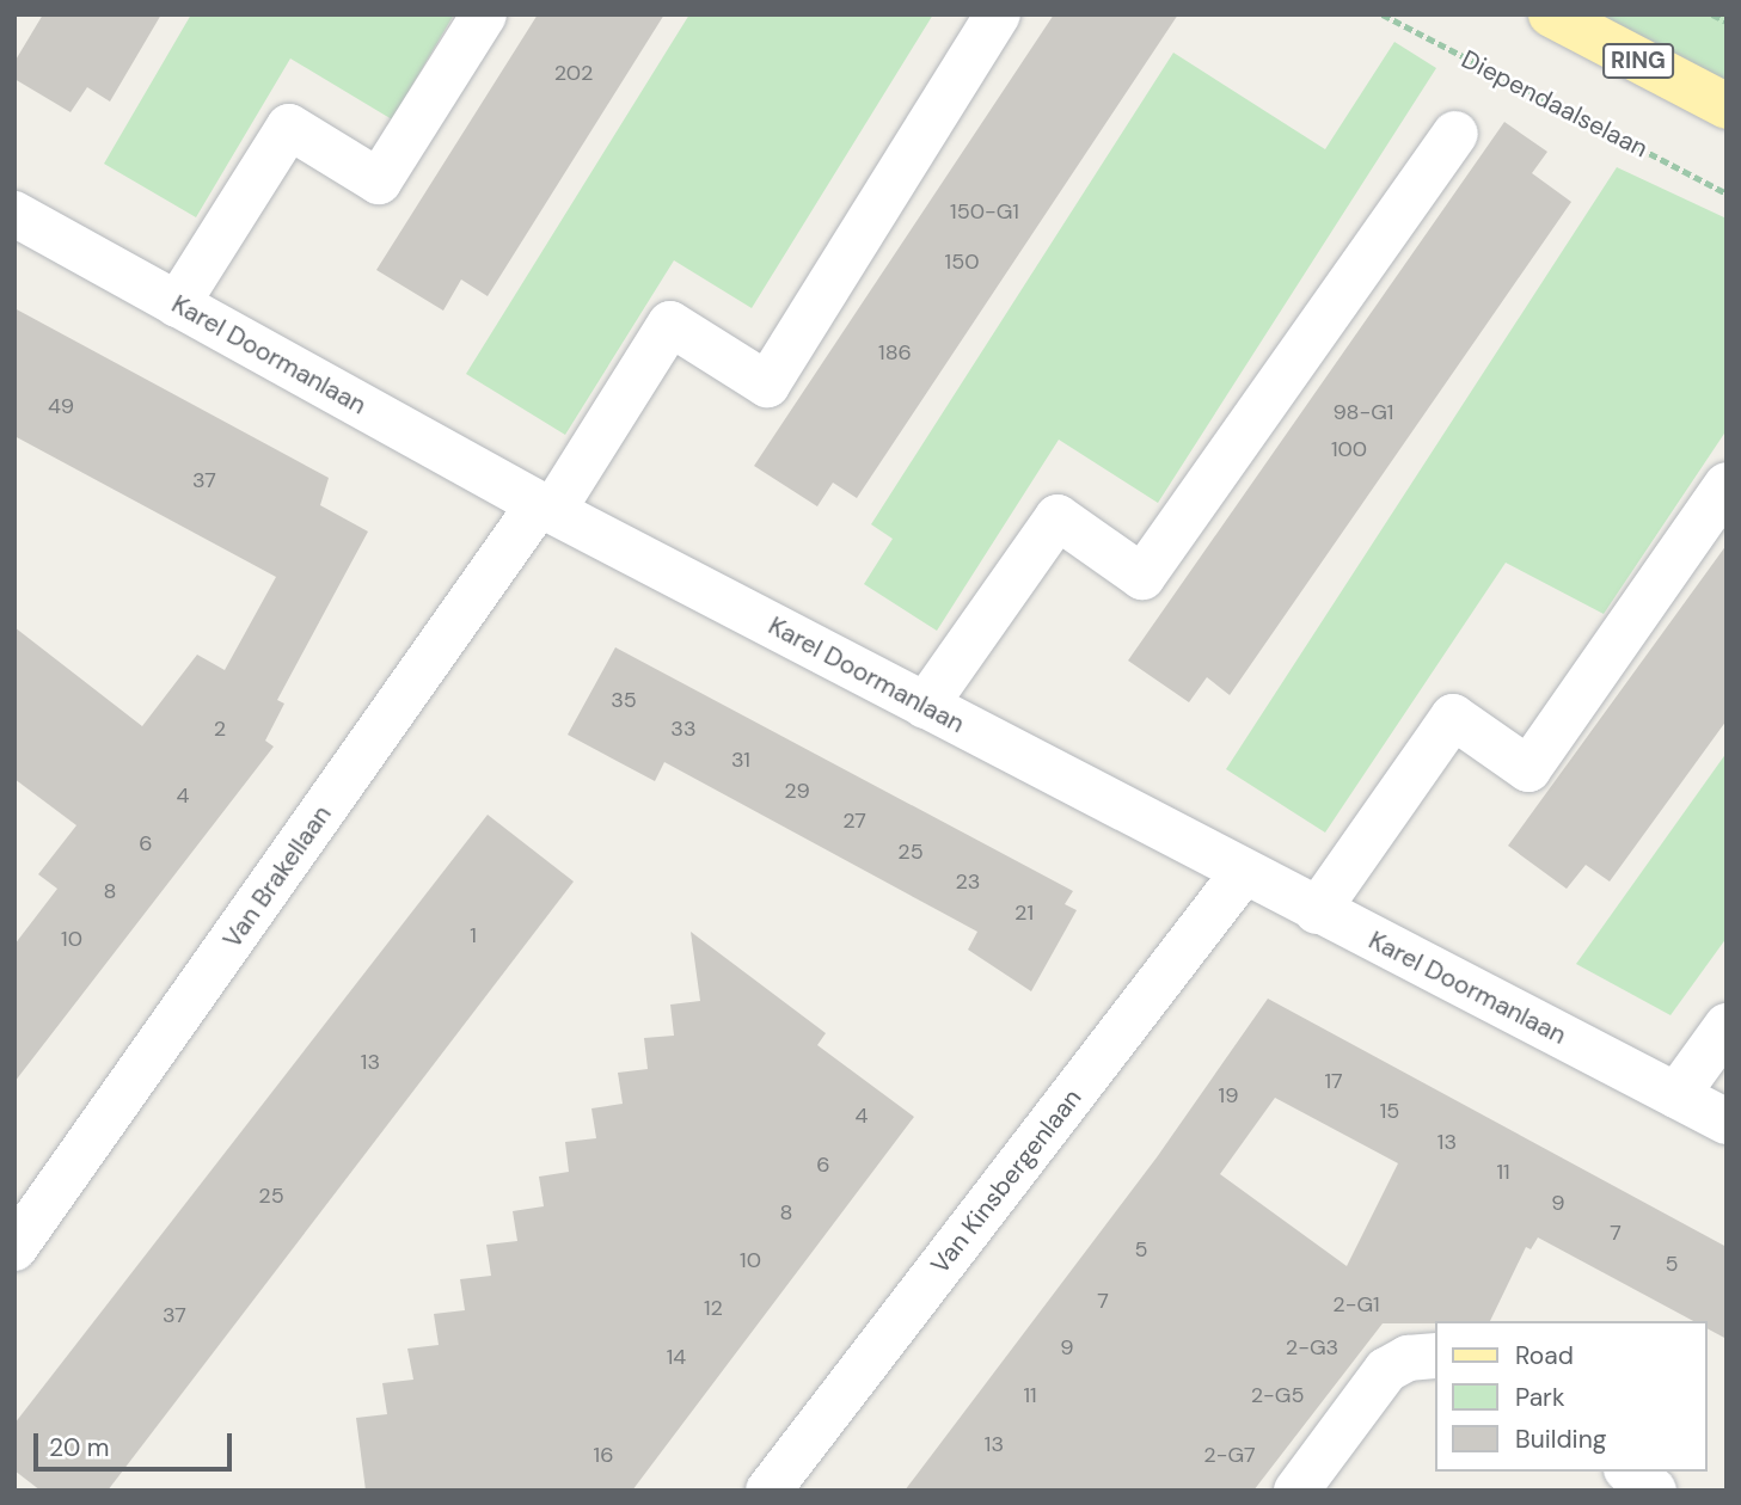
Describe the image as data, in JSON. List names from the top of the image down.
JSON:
{
  "streets": {
    "main road": ["RING"],
    "street": ["Karel Doormanlaan", "Van Brakellaan", "Van Kinsbergenlaan"],
    "path": ["Diependaalselaan"]
  },
  "crossings": [
    ["Karel Doormanlaan", "Van Brakellaan"],
    ["Karel Doormanlaan", "Van Kinsbergenlaan"]
  ],
  "house_numbers": [
    "202",
    "150-G1",
    "150",
    "186",
    "49",
    "98-G1",
    "100",
    "37",
    "35",
    "2",
    "33",
    "31",
    "29",
    "4",
    "27",
    "6",
    "25",
    "23",
    "8",
    "21",
    "1",
    "10",
    "13",
    "17",
    "19",
    "15",
    "4",
    "13",
    "6",
    "11",
    "25",
    "9",
    "8",
    "7",
    "5",
    "10",
    "5",
    "7",
    "2-G1",
    "12",
    "37",
    "9",
    "2-G3",
    "14",
    "11",
    "2-G5",
    "13",
    "16",
    "2-G7"
  ],
  "legend": ["Road", "Park", "Building"],
  "scale_bar": "20 m"
}
